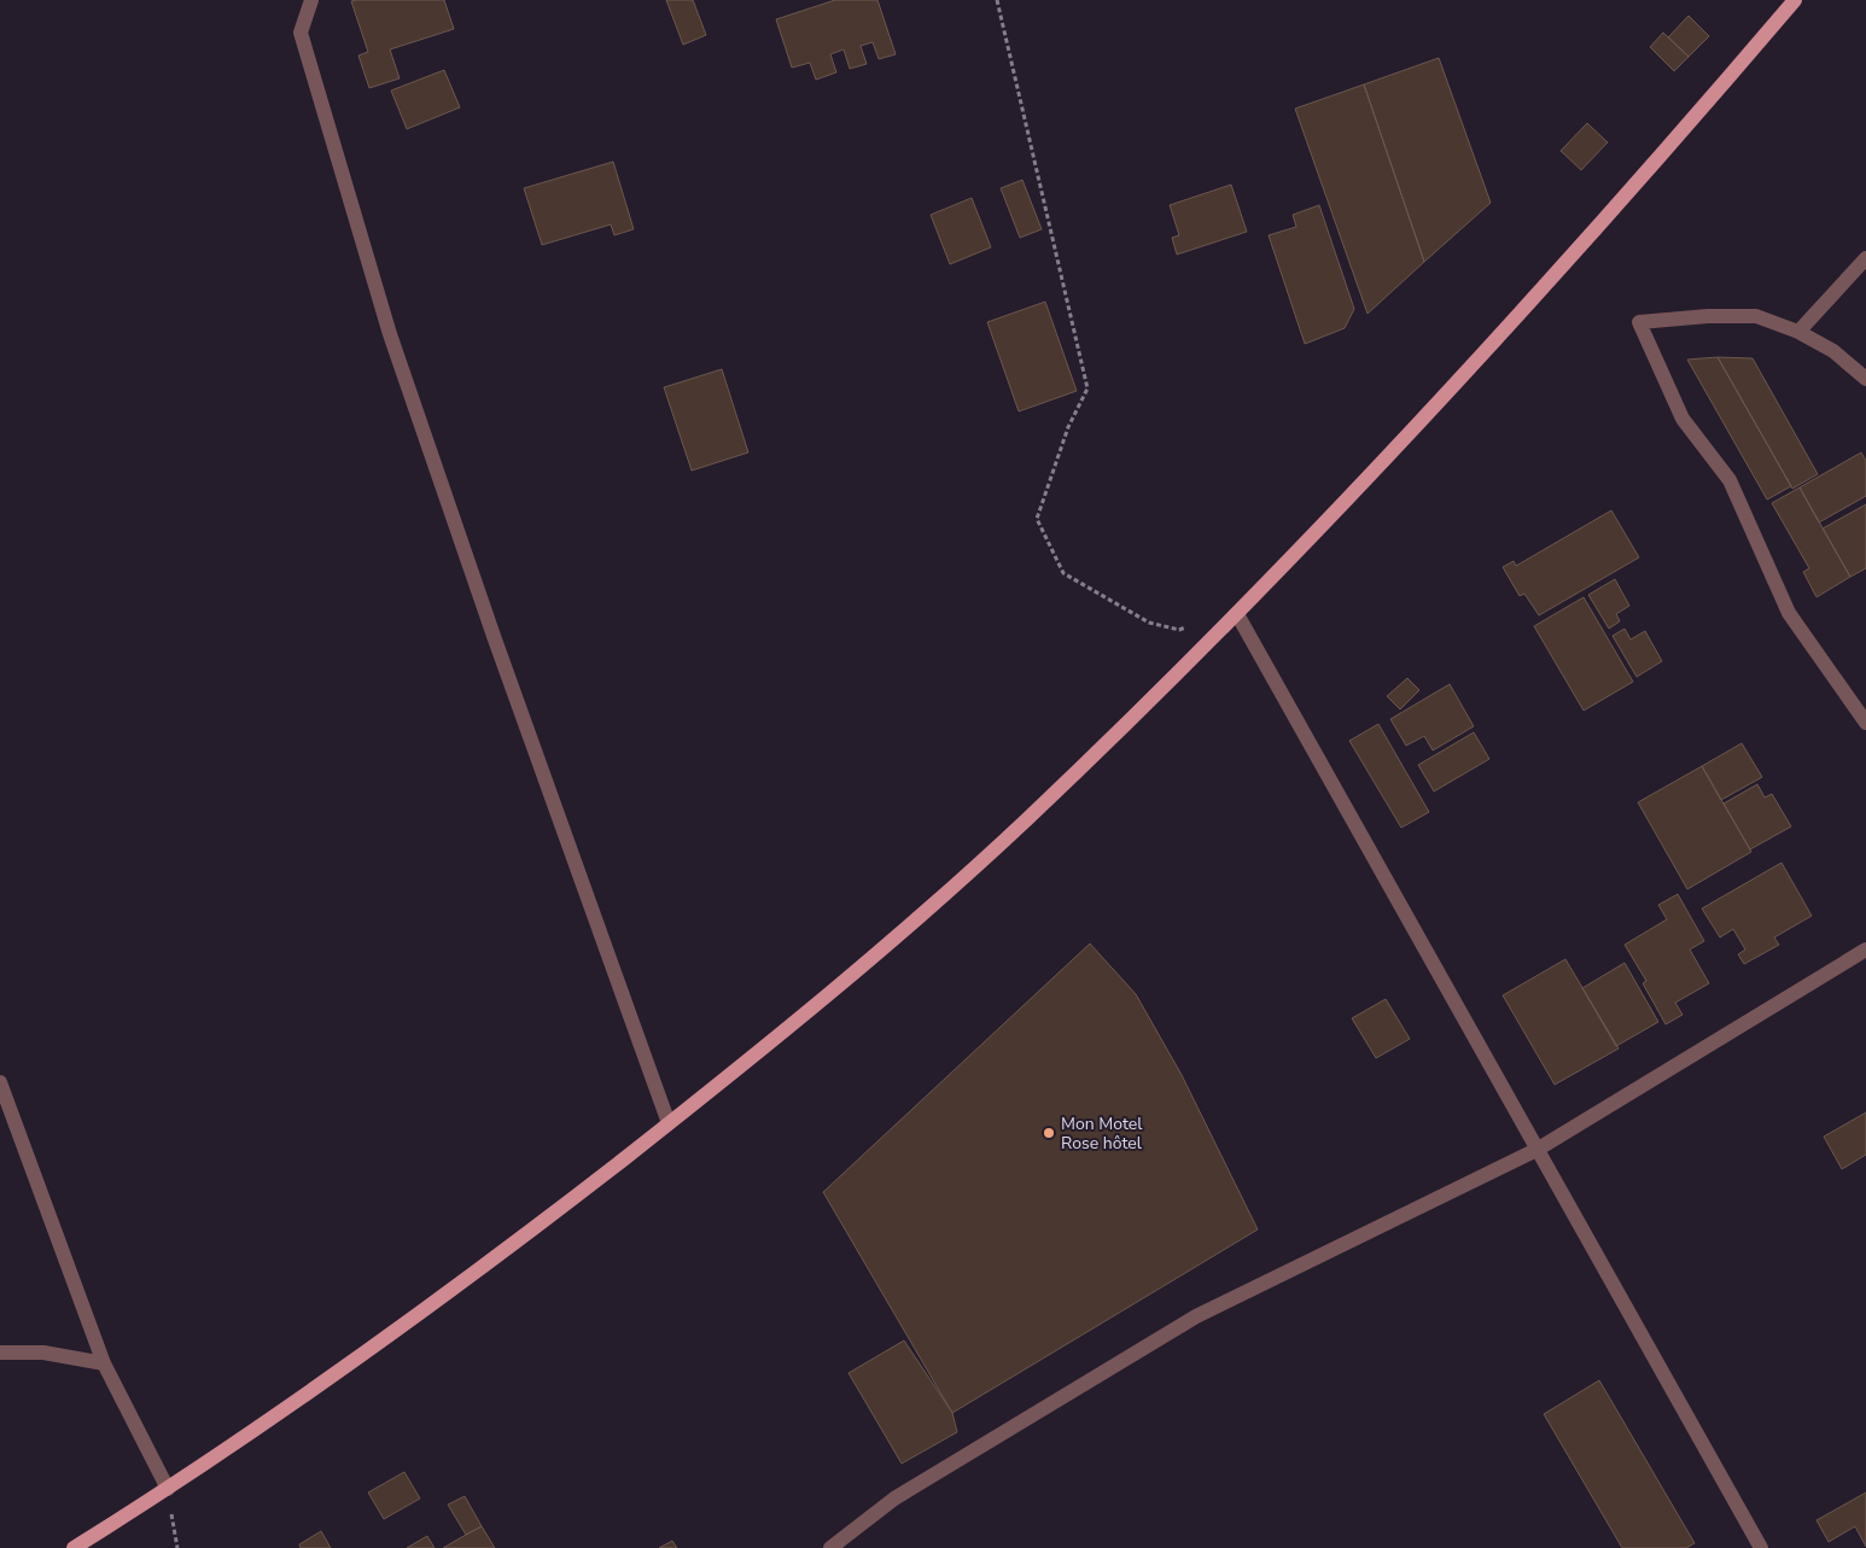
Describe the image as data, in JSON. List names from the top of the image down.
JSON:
{
  "places": ["Mon Motel Rose hôtel"]
}
